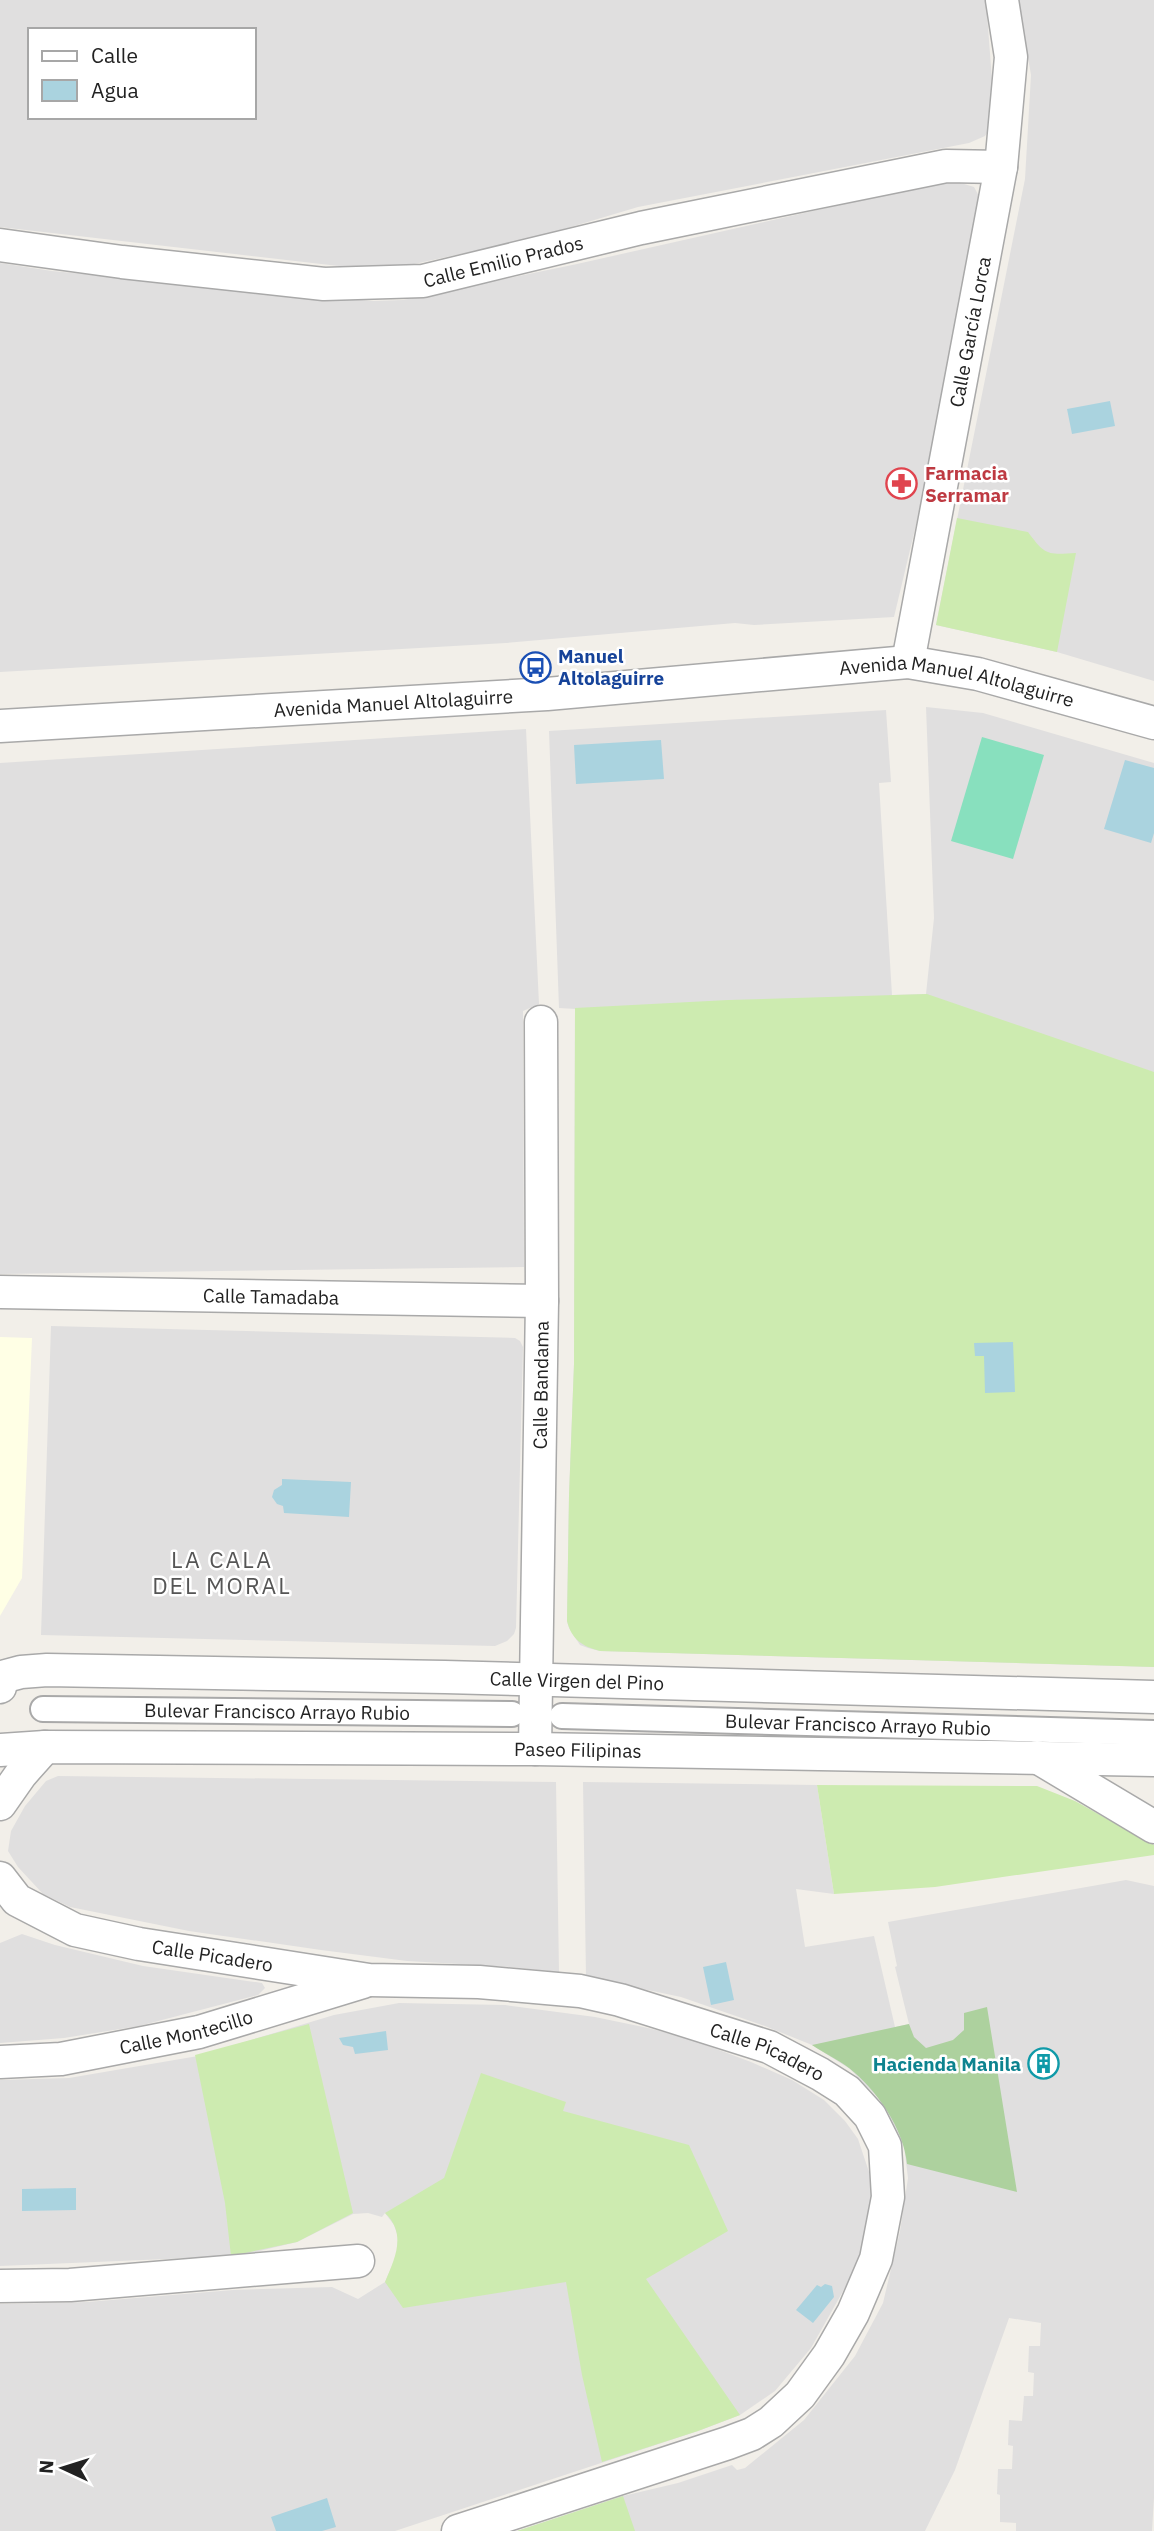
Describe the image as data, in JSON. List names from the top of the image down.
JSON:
{
  "streets": {
    "street": [
      "Calle Emilio Prados",
      "Calle García Lorca",
      "Avenida Manuel Altolaguirre",
      "Calle Tamadaba",
      "Calle Bandama",
      "Calle Virgen del Pino",
      "Bulevar Francisco Arrayo Rubio",
      "Paseo Filipinas",
      "Calle Picadero",
      "Calle Montecillo"
    ]
  },
  "crossings": [
    ["Calle Emilio Prados", "Calle García Lorca"],
    ["Calle García Lorca", "Avenida Manuel Altolaguirre"],
    ["Calle Tamadaba", "Calle Bandama"],
    ["Calle Bandama", "Calle Virgen del Pino"],
    ["Calle Bandama", "Paseo Filipinas"],
    ["Calle Picadero", "Calle Montecillo"]
  ],
  "districts": ["LA CALA DEL MORAL"],
  "places": {
    "pharmacy": ["Farmacia Serramar"],
    "bus stop": ["Manuel Altolaguirre"],
    "building": ["Hacienda Manila"]
  },
  "legend": ["Calle", "Agua"],
  "north": "left"
}
